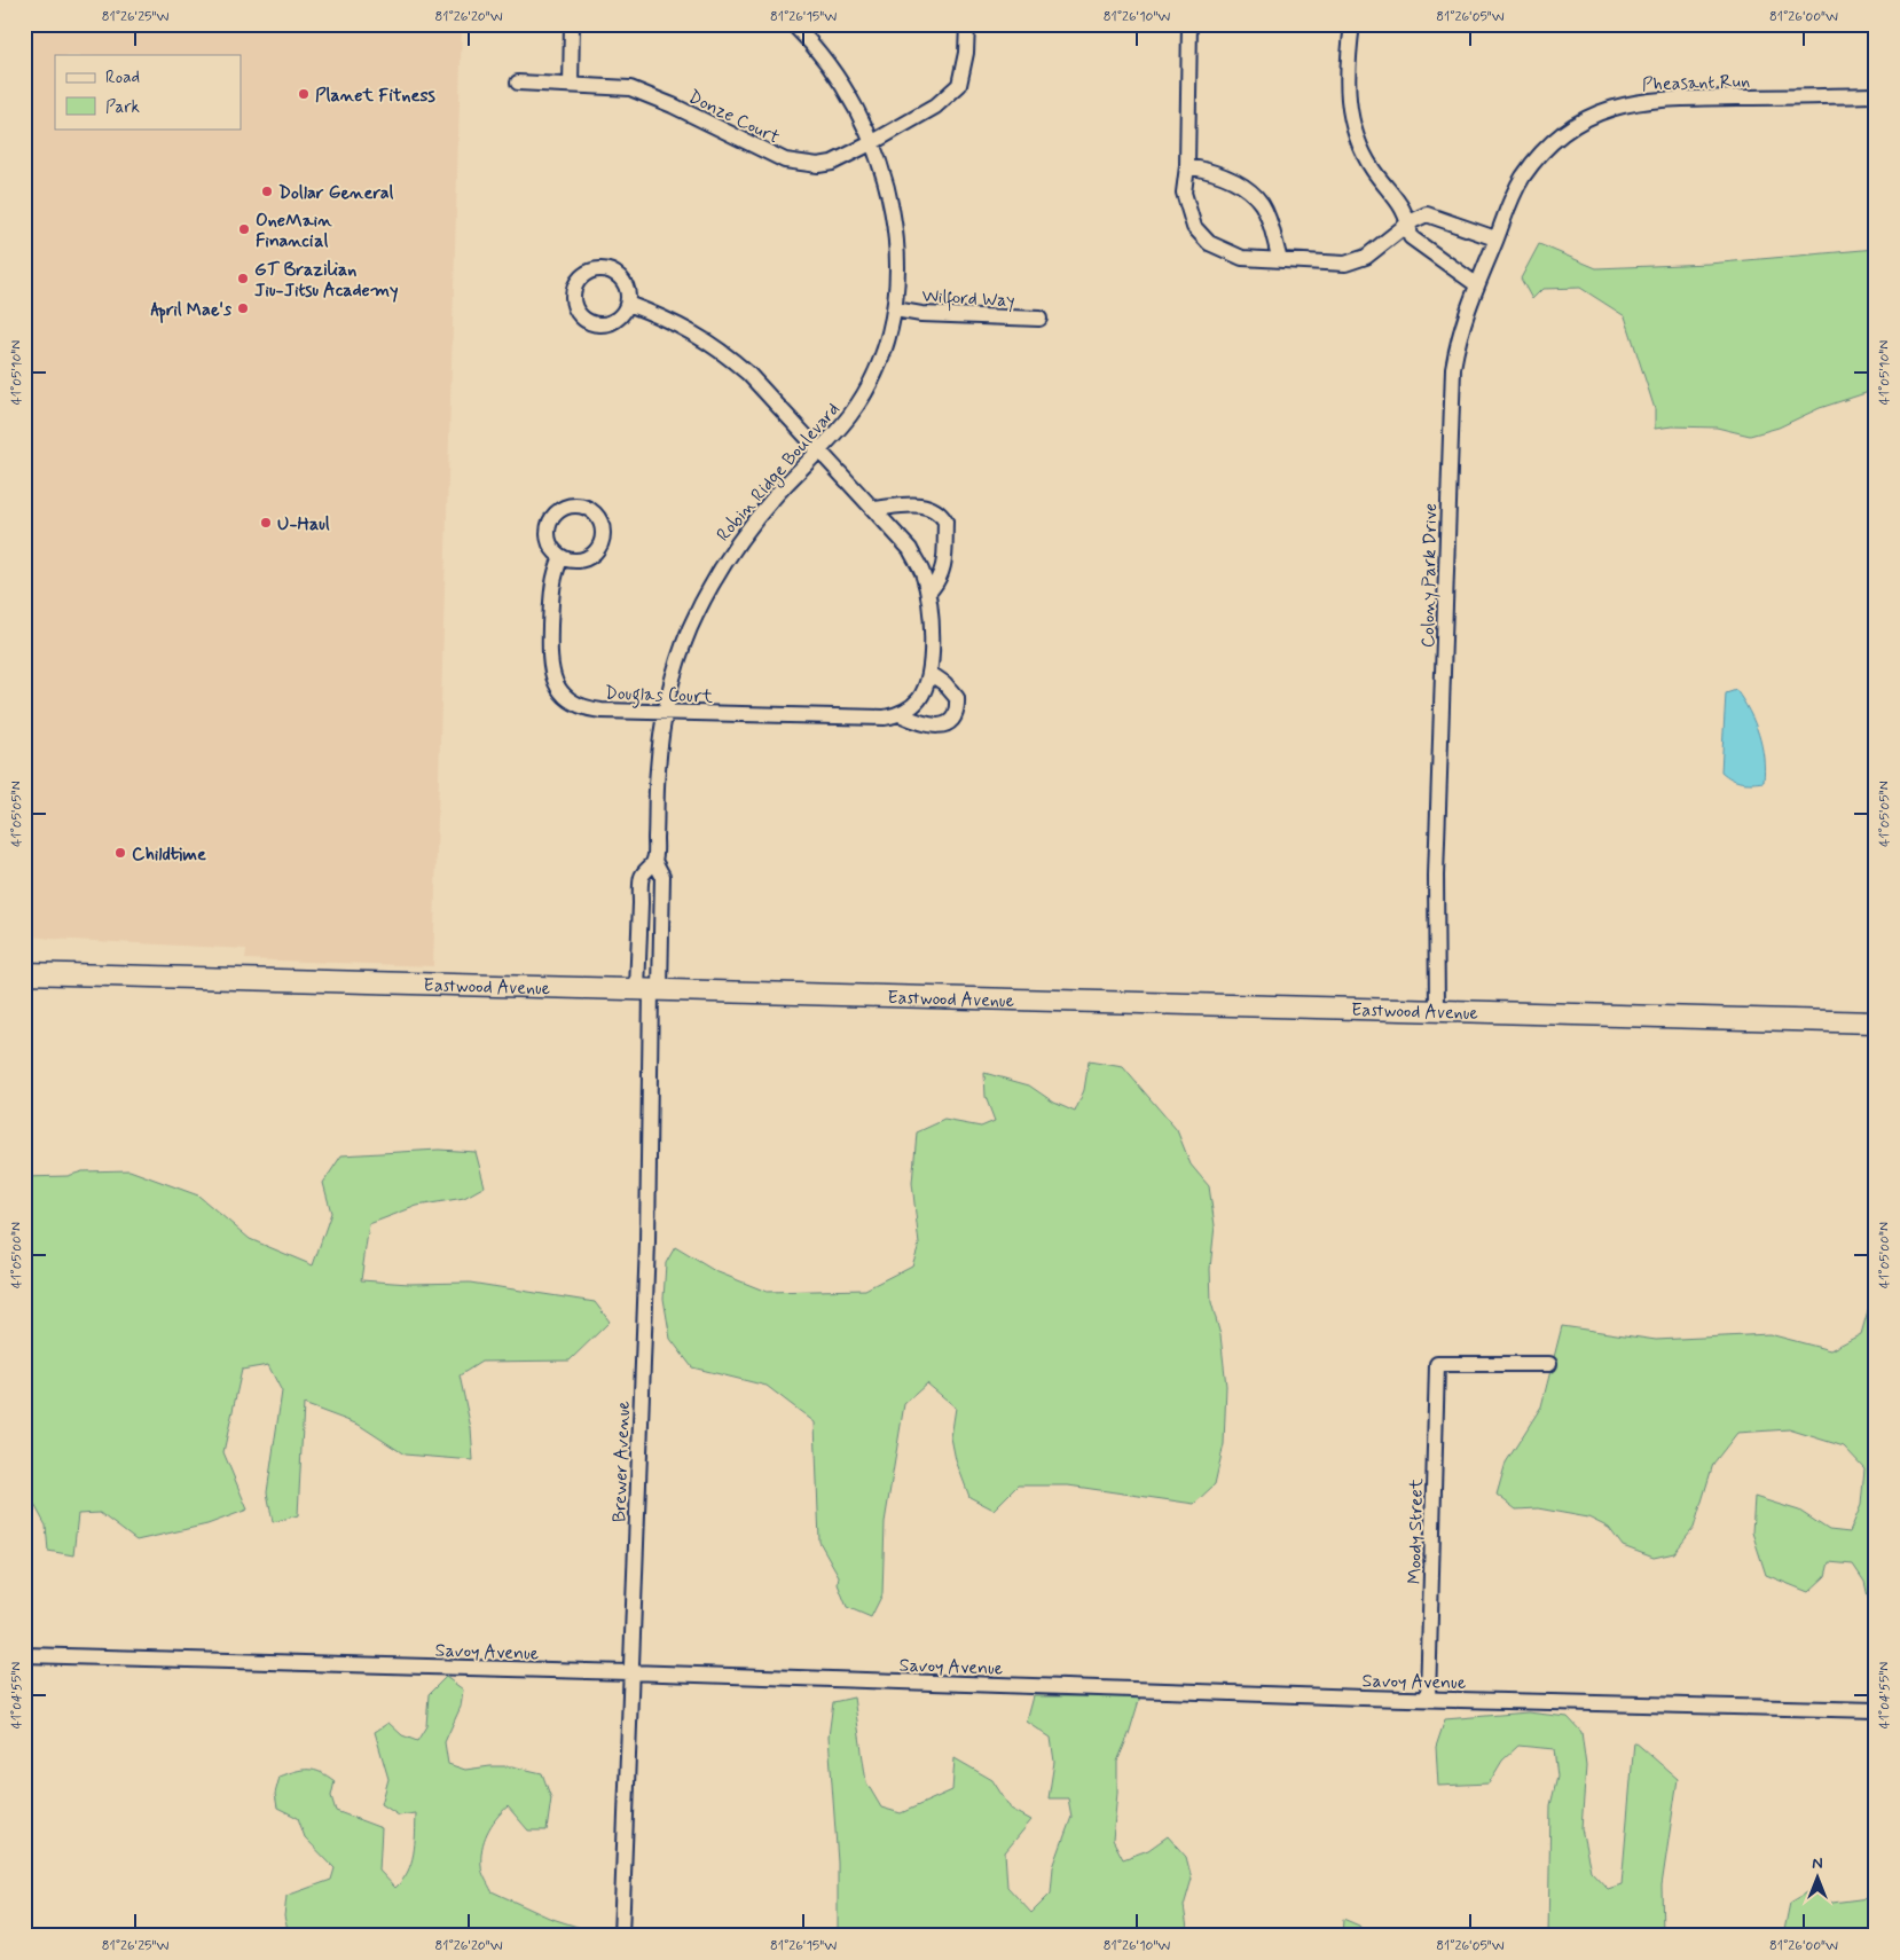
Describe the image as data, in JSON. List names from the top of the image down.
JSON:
{
  "streets": {
    "street": [
      "Pheasant Run",
      "Donze Court",
      "Wilford Way",
      "Robin Ridge Boulevard",
      "Colony Park Drive",
      "Douglas Court",
      "Eastwood Avenue",
      "Brewer Avenue",
      "Moody Street",
      "Savoy Avenue"
    ]
  },
  "crossings": [
    ["Pheasant Run", "Colony Park Drive"],
    ["Donze Court", "Robin Ridge Boulevard"],
    ["Wilford Way", "Robin Ridge Boulevard"],
    ["Robin Ridge Boulevard", "Douglas Court"],
    ["Robin Ridge Boulevard", "Eastwood Avenue"],
    ["Robin Ridge Boulevard", "Brewer Avenue"],
    ["Colony Park Drive", "Eastwood Avenue"],
    ["Eastwood Avenue", "Brewer Avenue"],
    ["Brewer Avenue", "Savoy Avenue"],
    ["Moody Street", "Savoy Avenue"]
  ],
  "places": [
    "Planet Fitness",
    "Dollar General",
    "OneMain Financial",
    "GT Brazilian Jiu-Jitsu Academy",
    "April Mae's",
    "U-Haul",
    "Childtime"
  ],
  "legend": ["Road", "Park"],
  "north": "top",
  "coordinates": [
    "81°26'25\"W",
    "81°26'20\"W",
    "81°26'15\"W",
    "81°26'10\"W",
    "81°26'05\"W",
    "81°26'00\"W",
    "41°05'10\"N",
    "41°05'05\"N",
    "41°05'00\"N",
    "41°04'55\"N"
  ]
}
